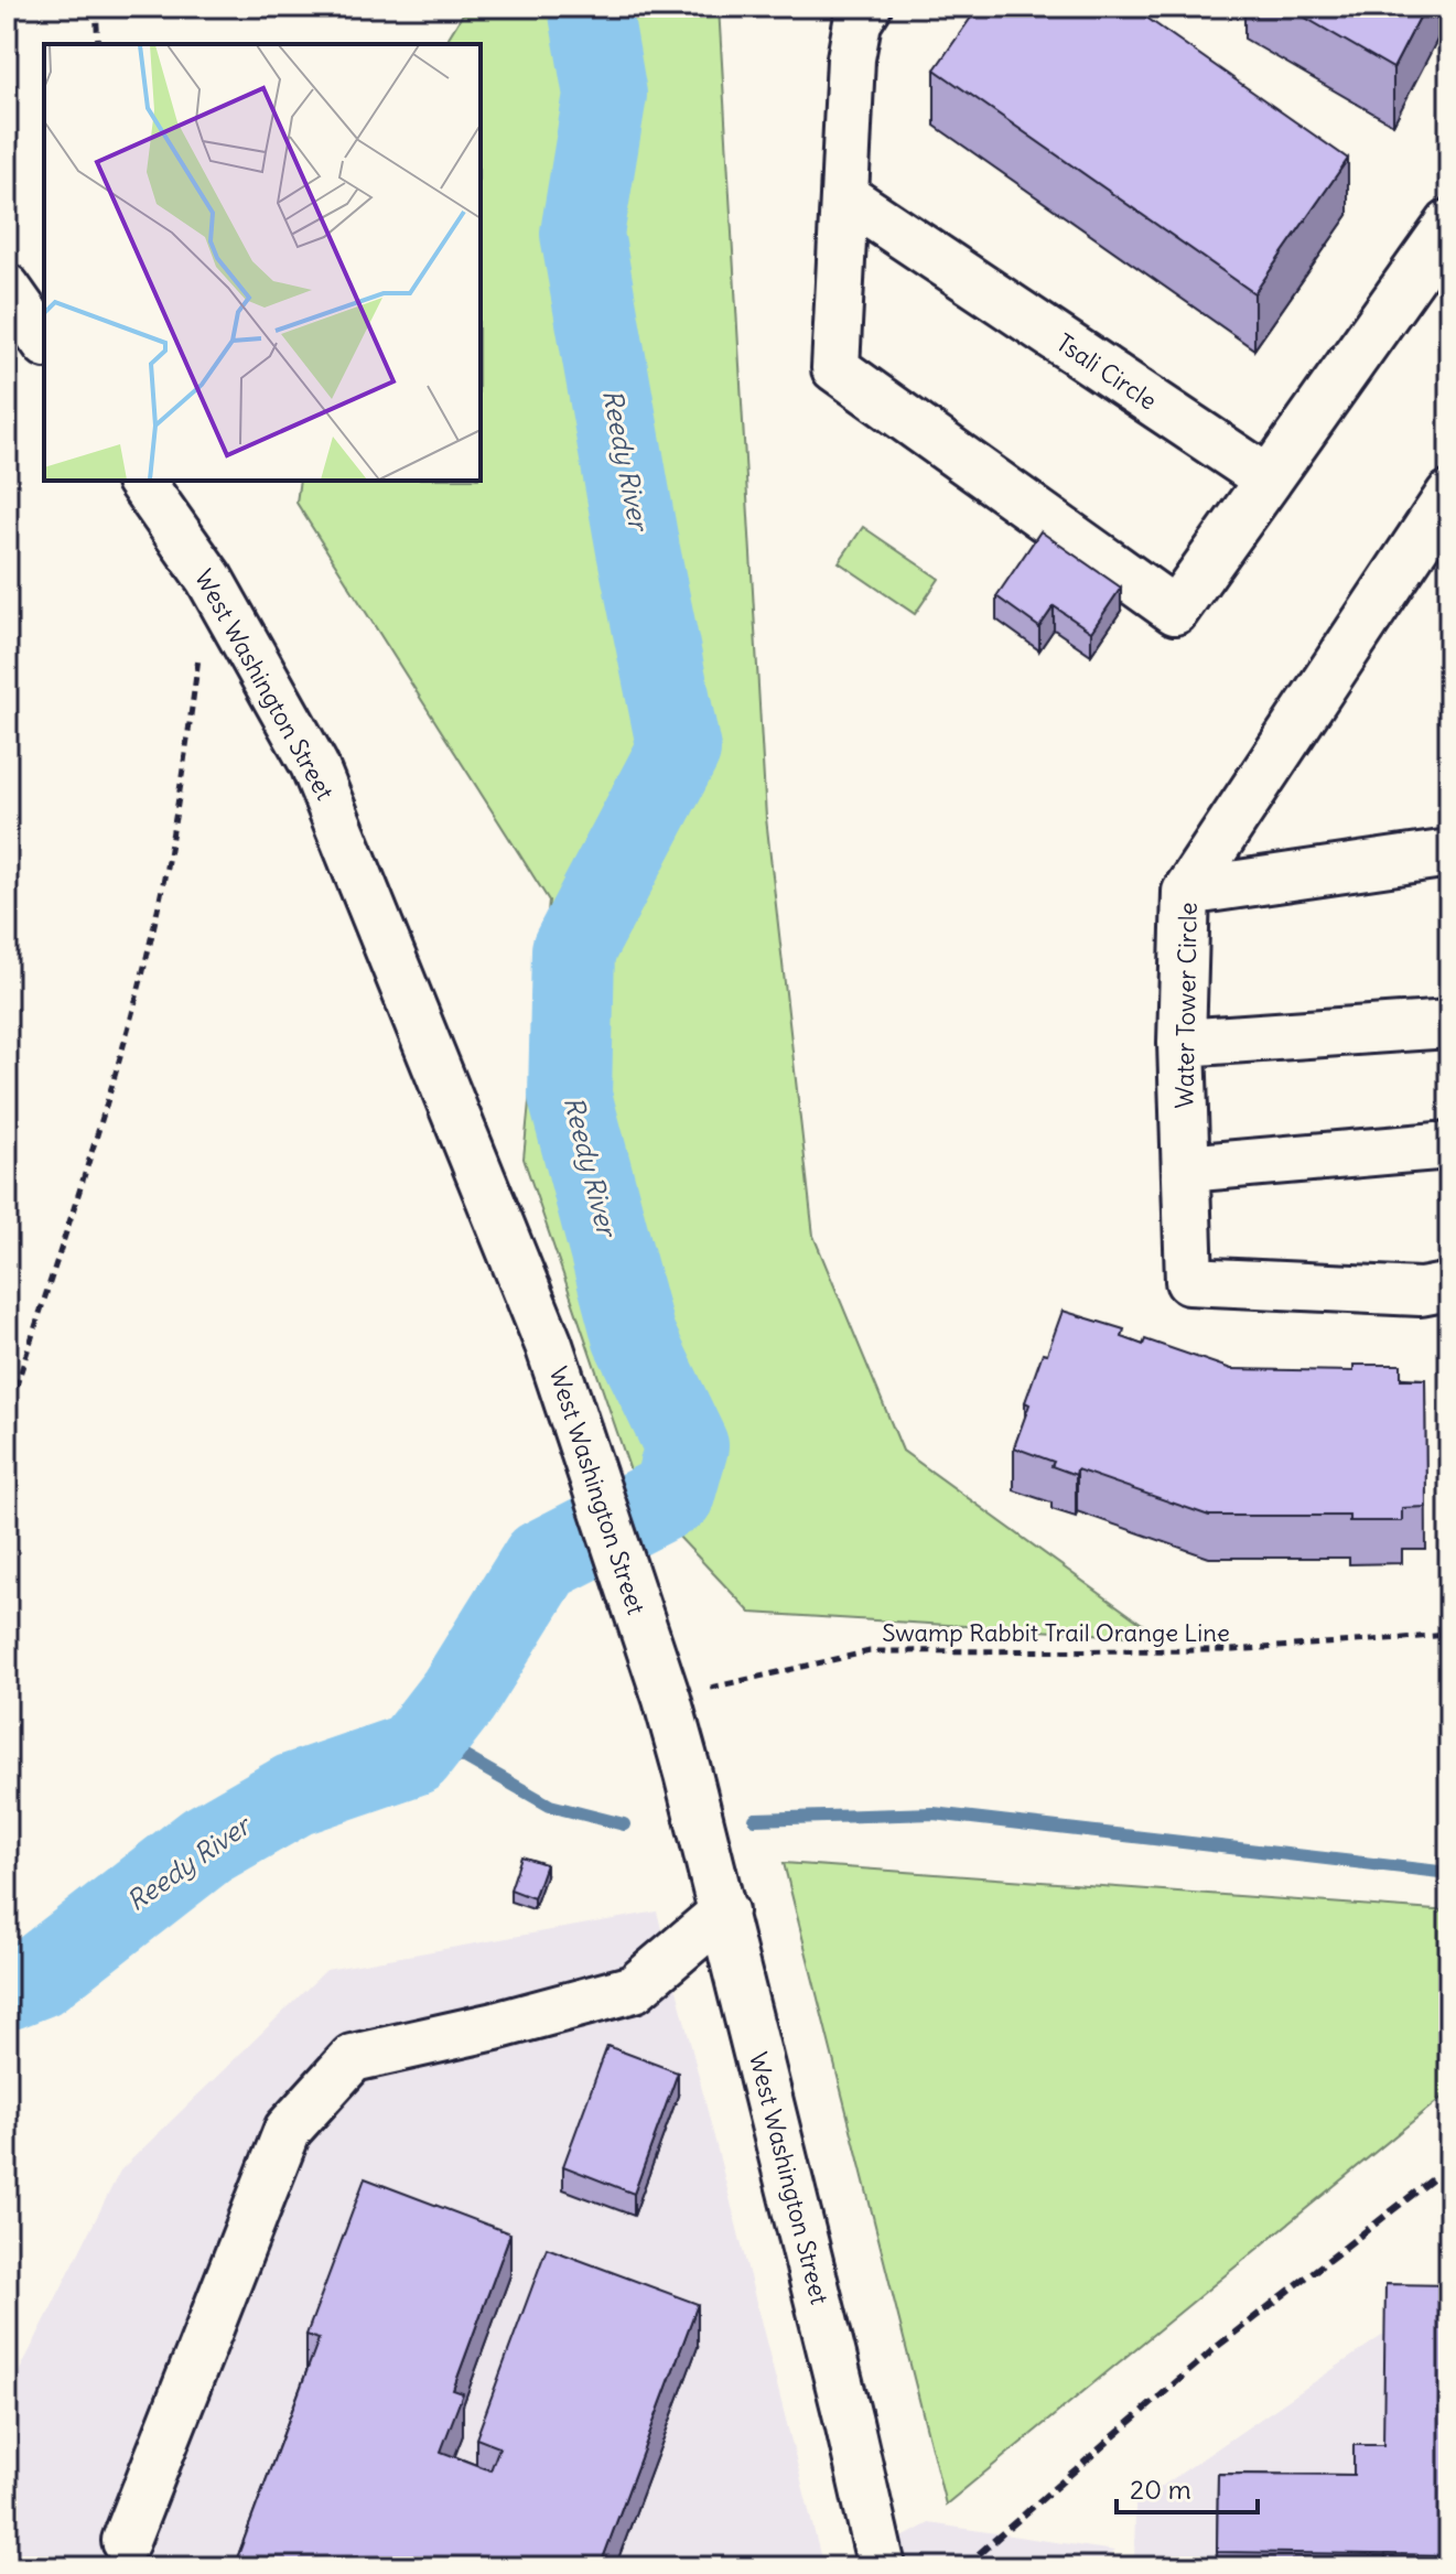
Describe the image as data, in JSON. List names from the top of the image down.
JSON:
{
  "streets": {
    "street": ["Tsali Circle", "West Washington Street", "Water Tower Circle"],
    "path": ["Swamp Rabbit Trail Orange Line"]
  },
  "crossings": [
    ["West Washington Street", "Swamp Rabbit Trail Orange Line"]
  ],
  "water": ["Reedy River"],
  "scale_bar": "20 m"
}
